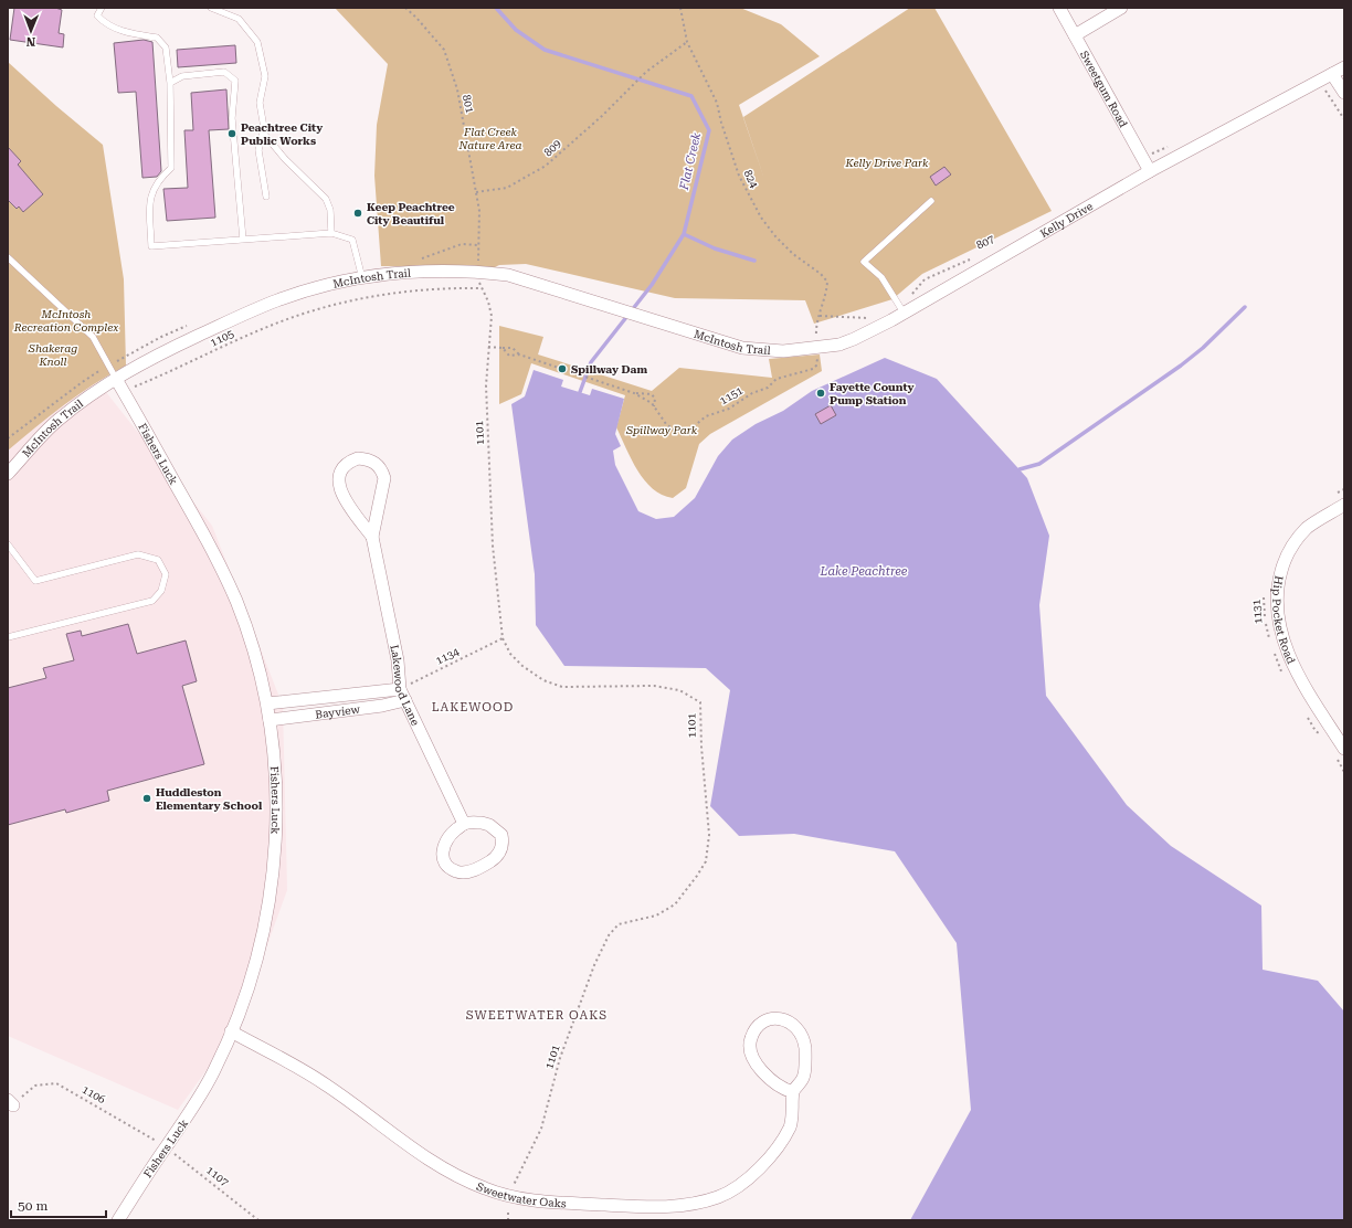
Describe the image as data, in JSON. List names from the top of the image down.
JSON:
{
  "streets": {
    "street": [
      "Sweetgum Road",
      "Kelly Drive",
      "McIntosh Trail",
      "Fishers Luck",
      "Hip Pocket Road",
      "Lakewood Lane",
      "Bayview",
      "Sweetwater Oaks"
    ],
    "path": [
      "801",
      "809",
      "824",
      "807",
      "1105",
      "1151",
      "1101",
      "1131",
      "1134",
      "1106",
      "1107"
    ]
  },
  "crossings": [
    ["Sweetgum Road", "Kelly Drive"],
    ["801", "809"],
    ["809", "824"],
    ["Kelly Drive", "807"],
    ["Kelly Drive", "McIntosh Trail"],
    ["McIntosh Trail", "Fishers Luck"],
    ["1105", "1101"],
    ["1105", "Fishers Luck"],
    ["1101", "1134"],
    ["1101", "Sweetwater Oaks"],
    ["Fishers Luck", "Bayview"],
    ["Fishers Luck", "1106"],
    ["Fishers Luck", "1107"],
    ["Fishers Luck", "Sweetwater Oaks"],
    ["1134", "Lakewood Lane"],
    ["1134", "Bayview"],
    ["Lakewood Lane", "Bayview"],
    ["1106", "1107"]
  ],
  "districts": ["LAKEWOOD", "SWEETWATER OAKS"],
  "water": ["Flat Creek", "Lake Peachtree"],
  "parks": [
    "Flat Creek Nature Area",
    "Kelly Drive Park",
    "McIntosh Recreation Complex",
    "Shakerag Knoll",
    "Spillway Park"
  ],
  "places": [
    "Peachtree City Public Works",
    "Keep Peachtree City Beautiful",
    "Spillway Dam",
    "Fayette County Pump Station",
    "Huddleston Elementary School"
  ],
  "scale_bar": "50 m",
  "north": "bottom"
}
